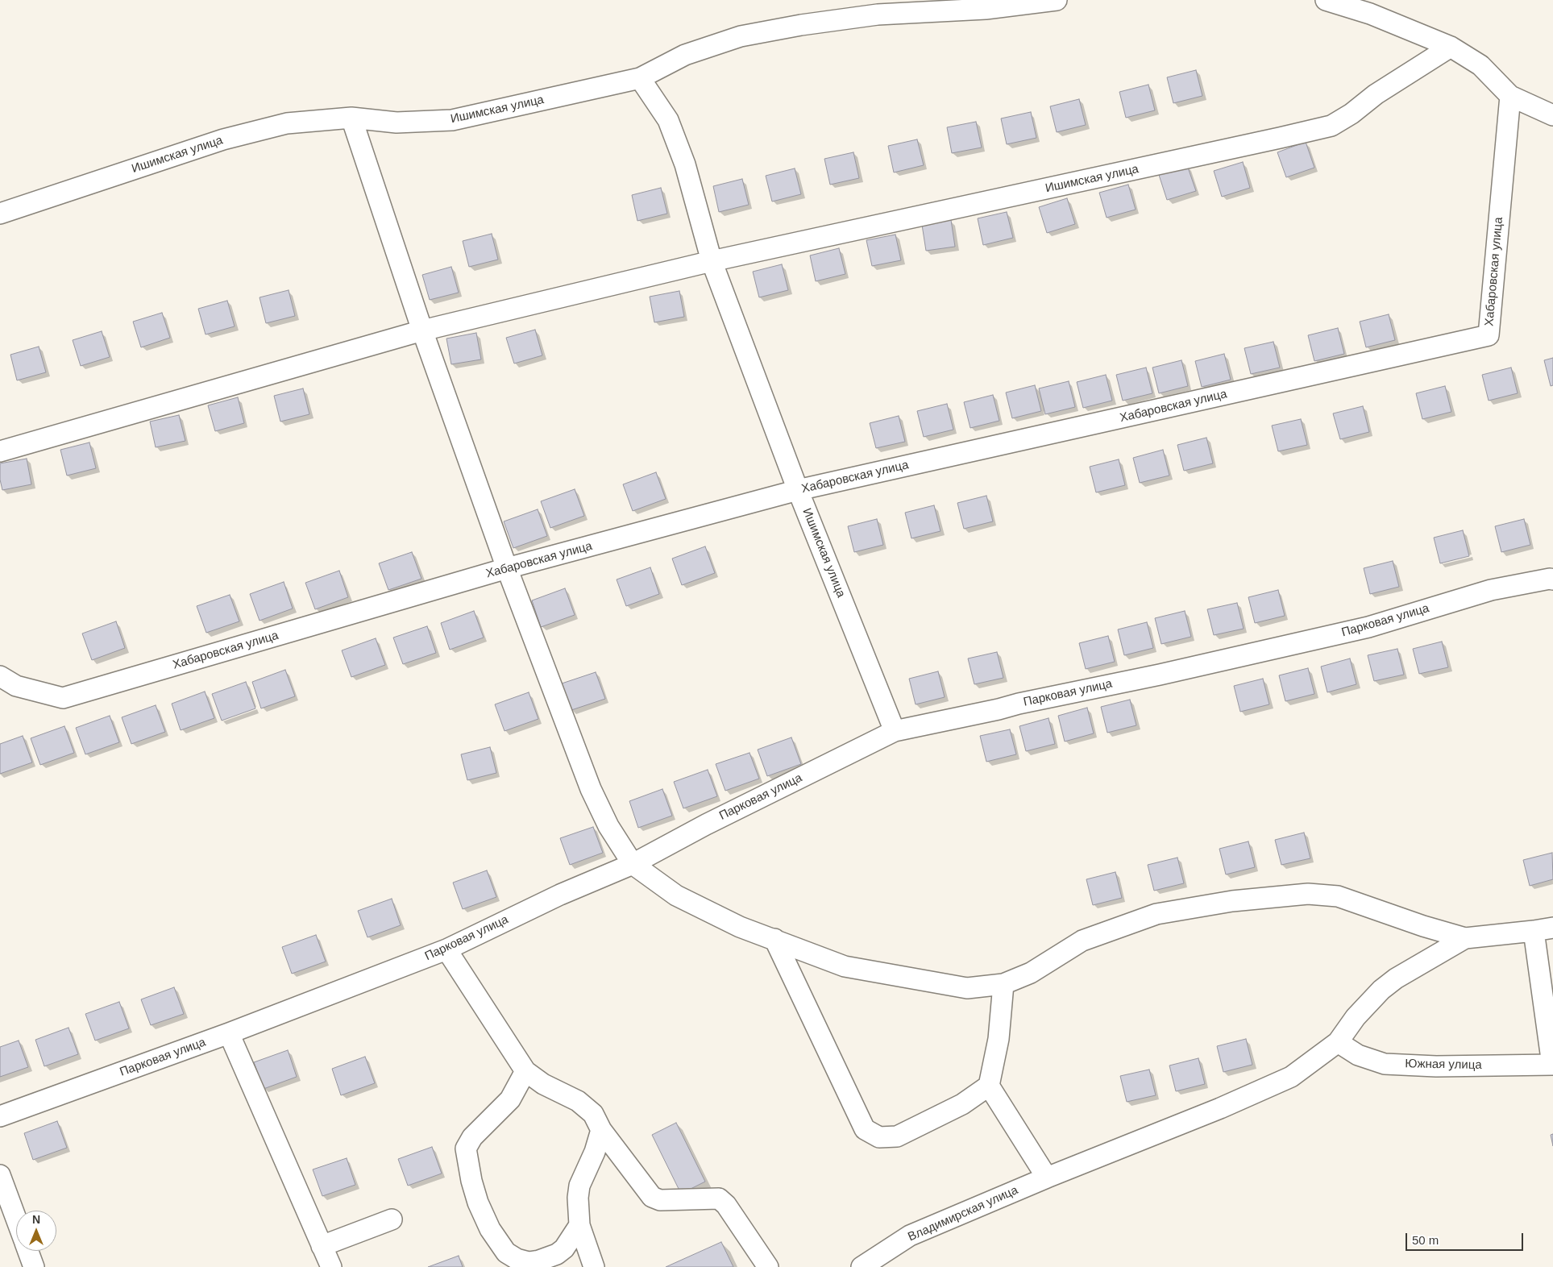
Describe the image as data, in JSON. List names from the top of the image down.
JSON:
{
  "streets": {
    "street": [
      "Ишимская улица",
      "Хабаровская улица",
      "Парковая улица",
      "Южная улица",
      "Владимирская улица"
    ]
  },
  "crossings": [
    ["Ишимская улица", "Хабаровская улица"],
    ["Ишимская улица", "Парковая улица"],
    ["Южная улица", "Владимирская улица"]
  ],
  "scale_bar": "50 m",
  "north": "top"
}
